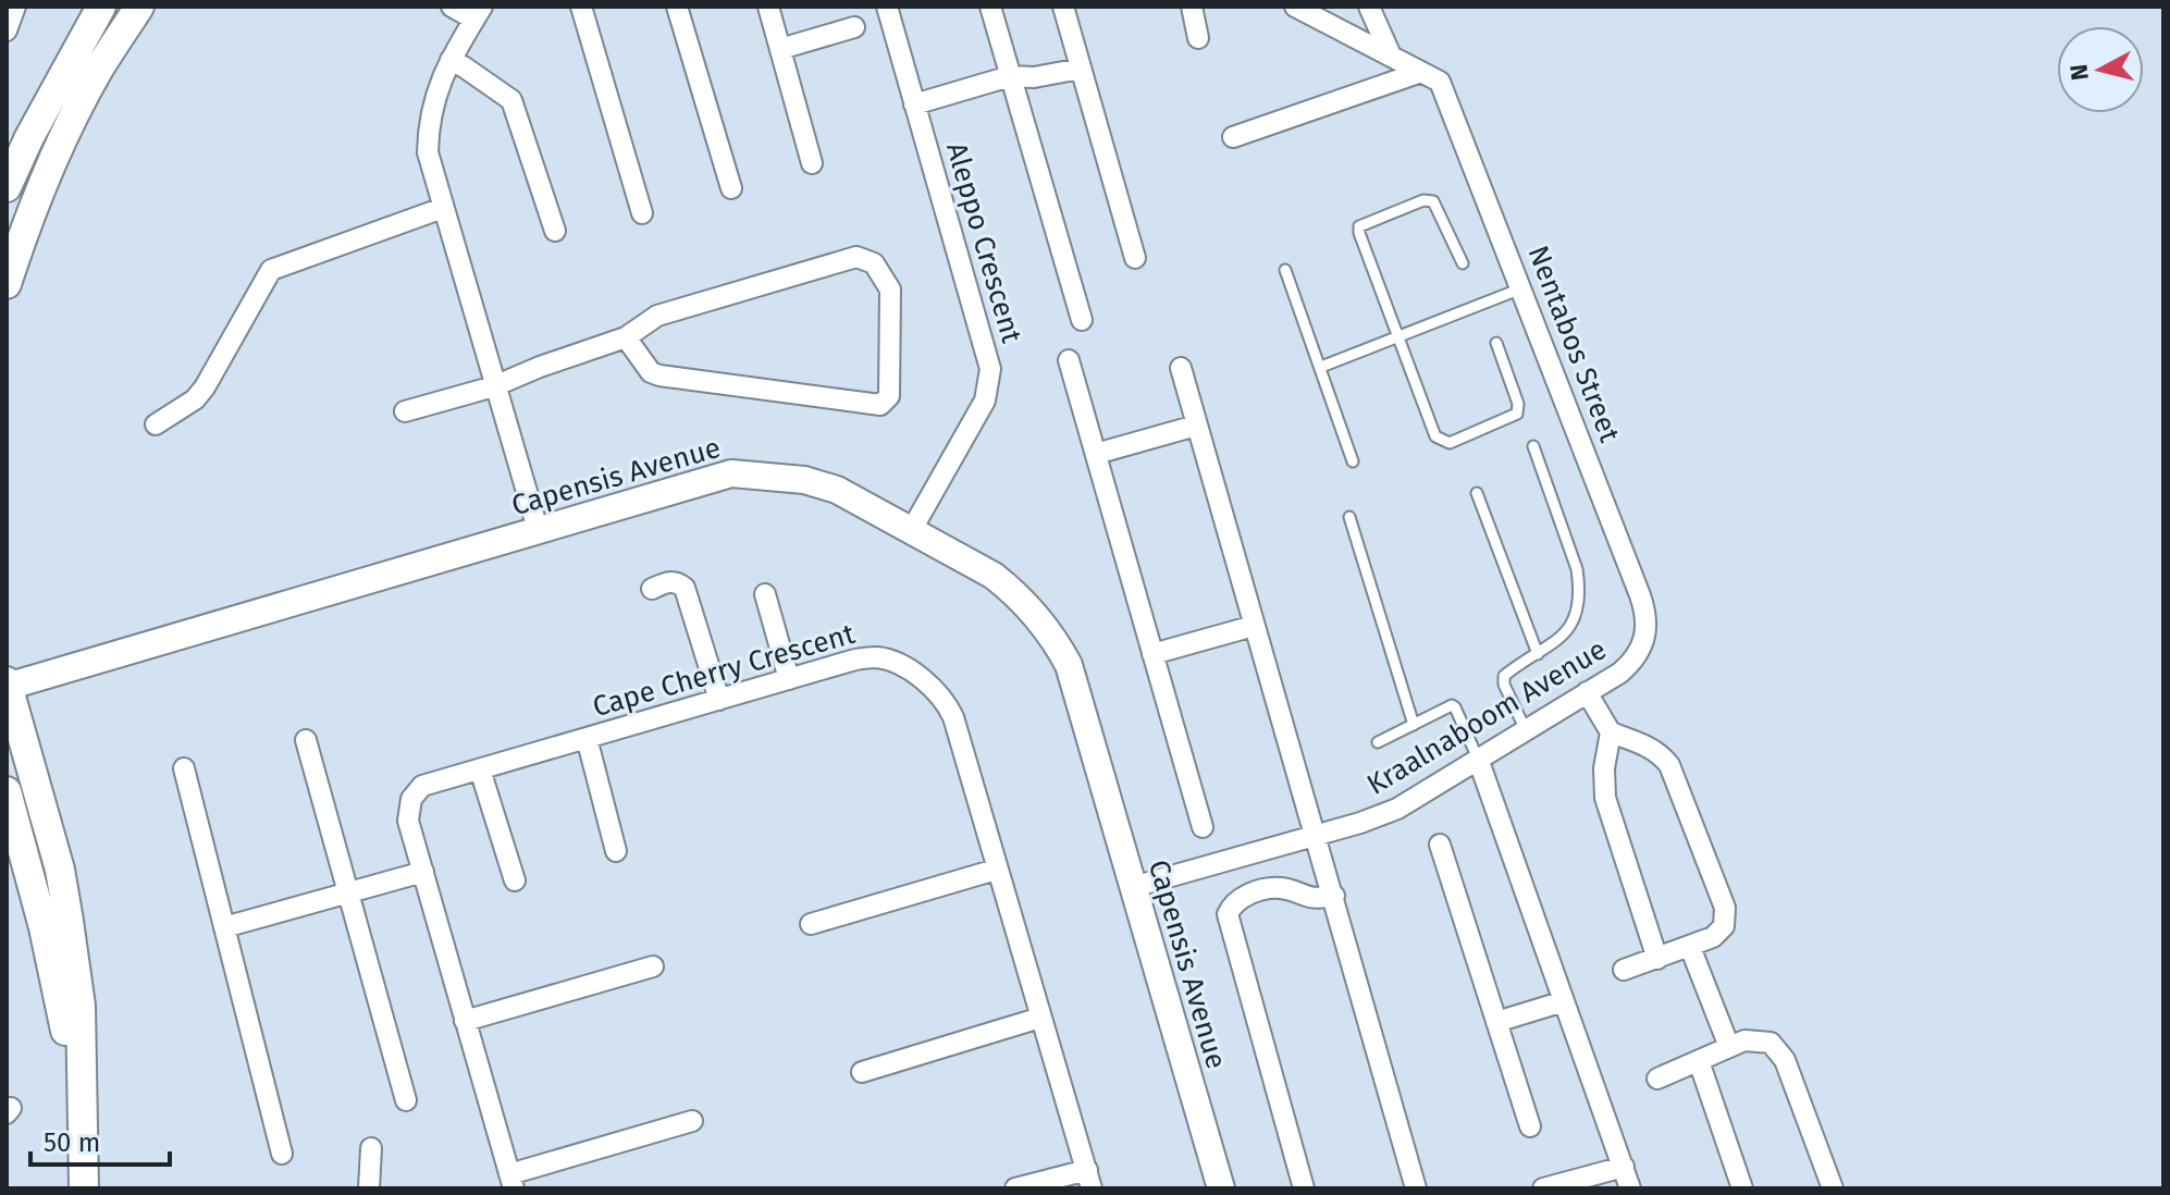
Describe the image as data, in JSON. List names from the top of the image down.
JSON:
{
  "streets": {
    "street": [
      "Aleppo Crescent",
      "Nentabos Street",
      "Capensis Avenue",
      "Cape Cherry Crescent",
      "Kraalnaboom Avenue"
    ]
  },
  "crossings": [
    ["Aleppo Crescent", "Capensis Avenue"],
    ["Nentabos Street", "Kraalnaboom Avenue"],
    ["Capensis Avenue", "Kraalnaboom Avenue"]
  ],
  "scale_bar": "50 m",
  "north": "left"
}
